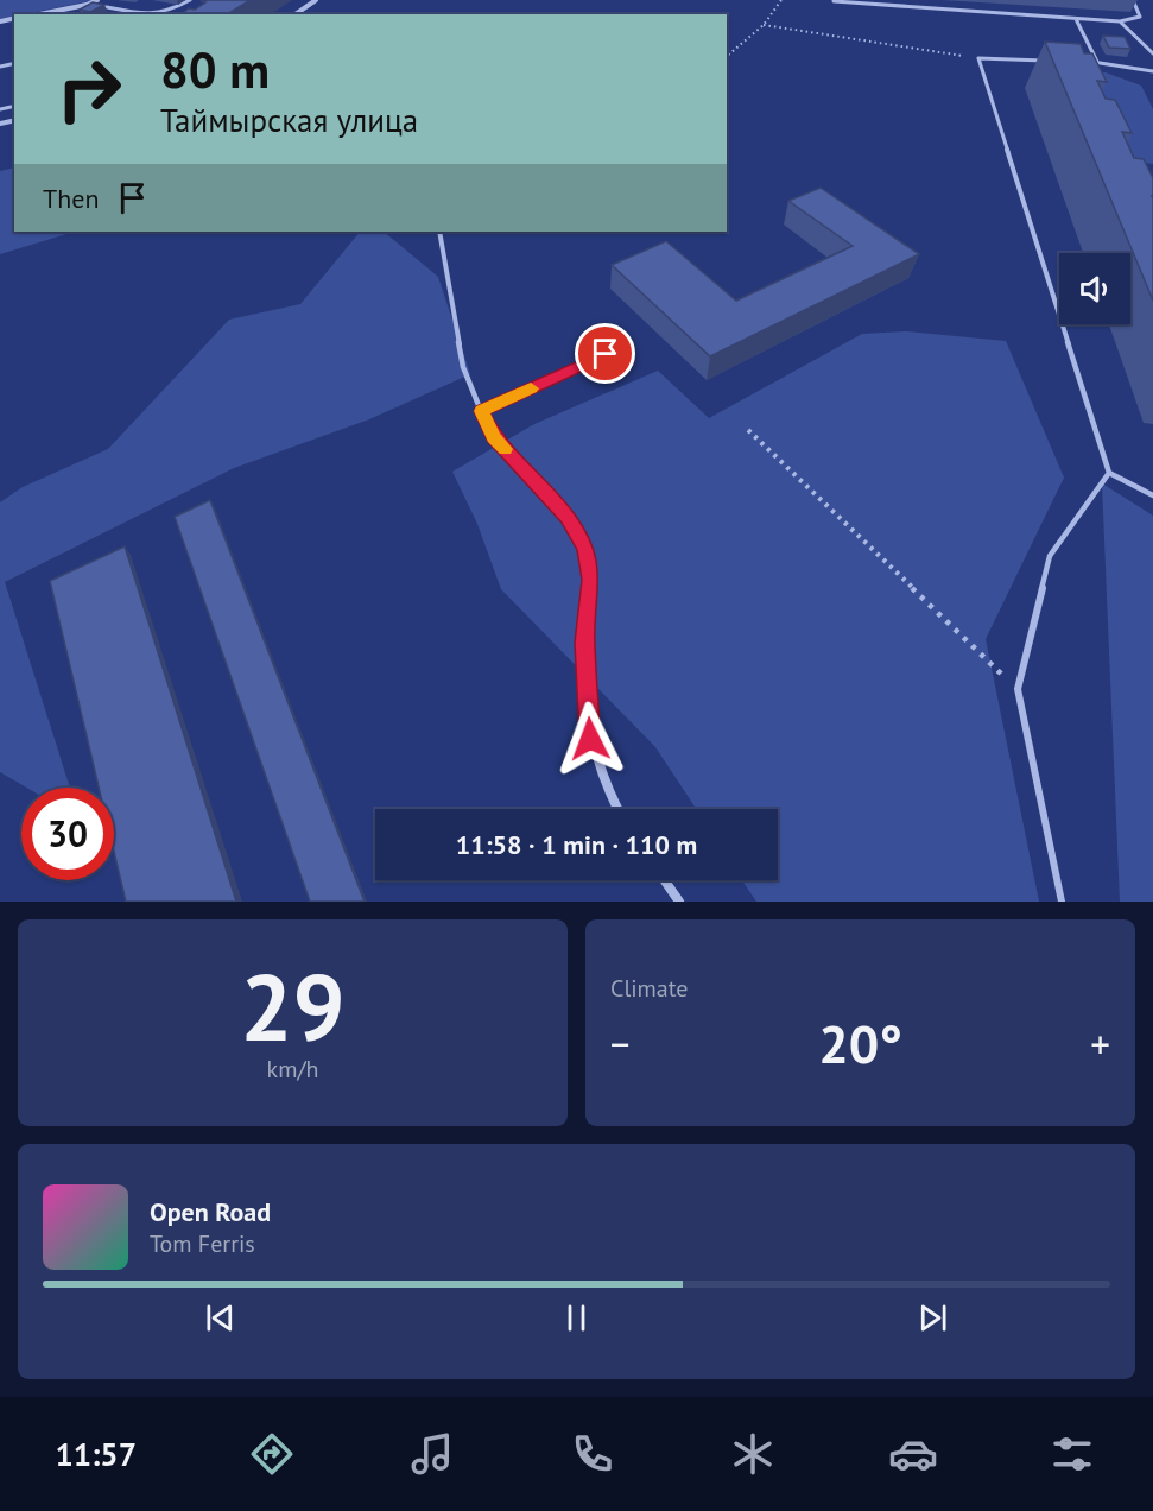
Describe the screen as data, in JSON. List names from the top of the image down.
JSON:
{
  "page": {
    "turn": ["80 m", "Таймырская улица"],
    "then": "Then",
    "limit": "30",
    "trip": "11:58 · 1 min · 110 m",
    "tile": [
      ["29", "km/h"],
      "Climate"
    ],
    "heat": ["−", "20°", "+"],
    "song": ["Open Road", "Tom Ferris"],
    "tabs": "11:57"
  }
}
